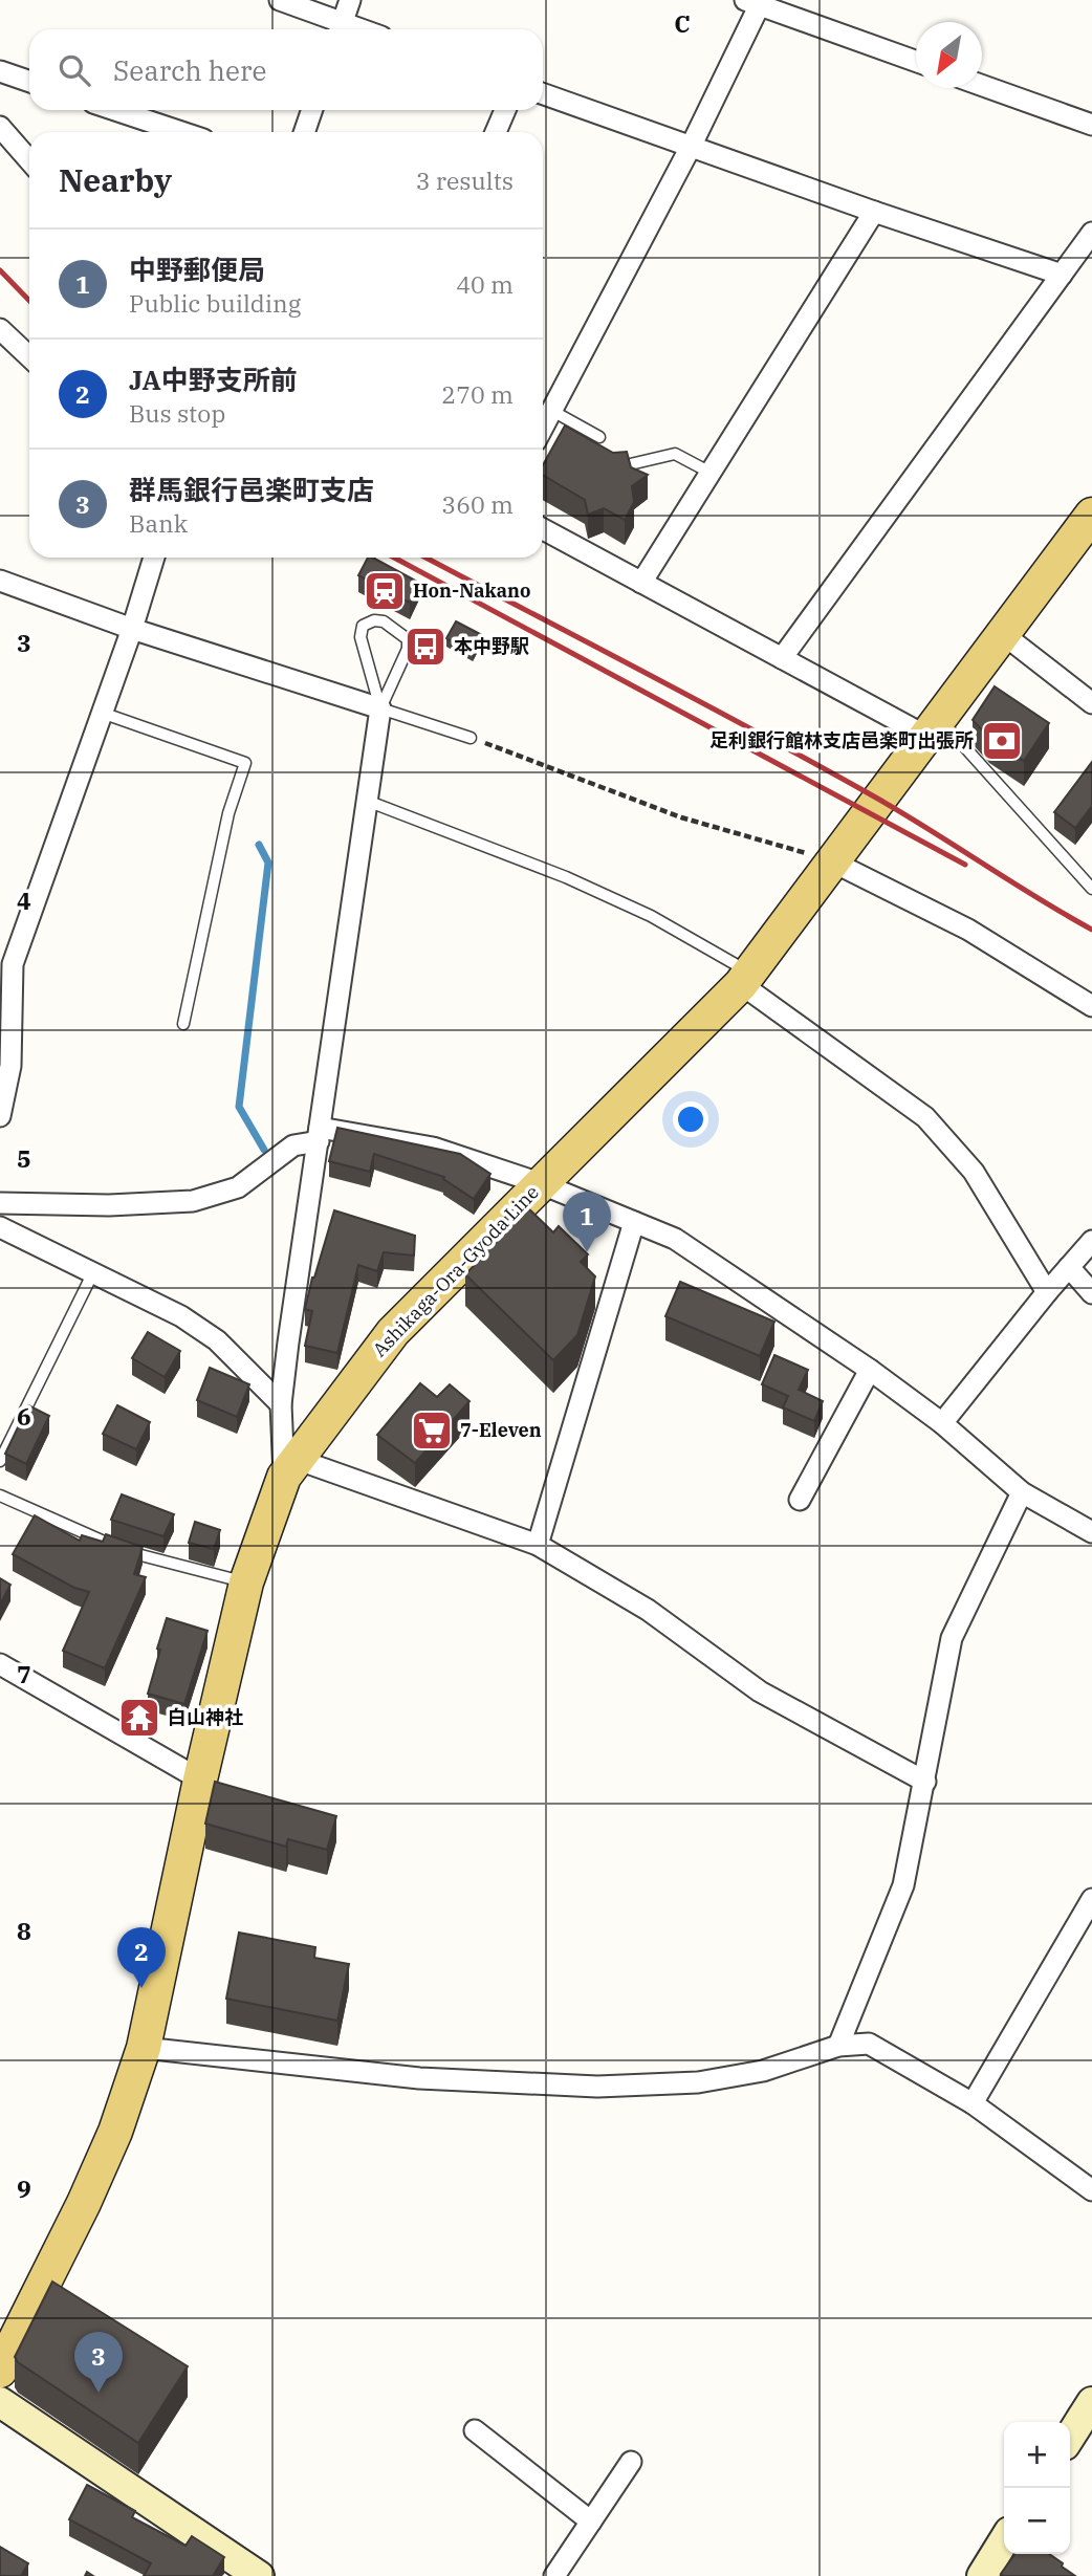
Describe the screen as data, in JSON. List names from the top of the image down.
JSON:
{
  "streets": {
    "main road": ["Ashikaga-Ora-Gyoda Line"]
  },
  "places": {
    "station": ["Hon-Nakano"],
    "bus stop": ["本中野駅"],
    "bank": ["足利銀行館林支店邑楽町出張所"],
    "supermarket": ["7-Eleven"],
    "temple": ["白山神社"]
  },
  "north": "bottom left",
  "page": {
    "search": "Search here",
    "heading": ["Nearby", "3 results"],
    "list": [
      {
        "mark": "1",
        "name": "中野郵便局",
        "note": "Public building",
        "value": "40 m"
      },
      {
        "mark": "2",
        "name": "JA中野支所前",
        "note": "Bus stop",
        "value": "270 m"
      },
      {
        "mark": "3",
        "name": "群馬銀行邑楽町支店",
        "note": "Bank",
        "value": "360 m"
      }
    ],
    "pins": ["1", "2", "3"],
    "map_buttons": ["+", "−"]
  },
  "grid": {
    "columns": ["C"],
    "rows": [
      "3",
      "4",
      "5",
      "6",
      "7",
      "8",
      "9"
    ]
  }
}
